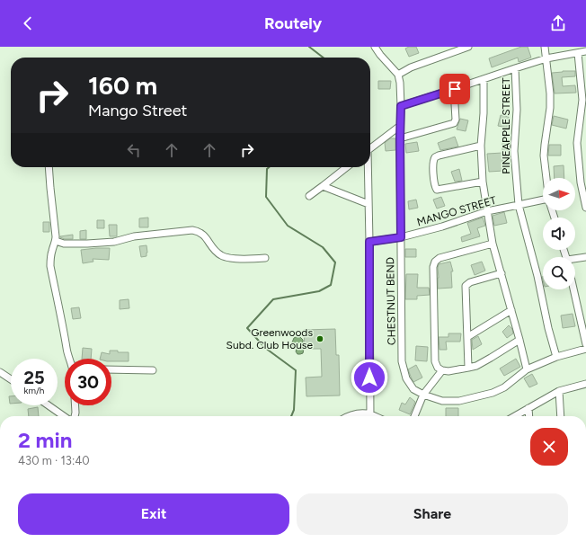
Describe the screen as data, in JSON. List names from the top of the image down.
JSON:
{
  "streets": {
    "street": ["PINEAPPLE STREET", "MANGO STREET", "CHESTNUT BEND"]
  },
  "crossings": [
    ["PINEAPPLE STREET", "MANGO STREET"],
    ["PINEAPPLE STREET", "CHESTNUT BEND"],
    ["MANGO STREET", "CHESTNUT BEND"]
  ],
  "places": ["Greenwoods Subd. Club House"],
  "north": "right",
  "page": {
    "header": "Routely",
    "turn": ["160 m", "Mango Street"],
    "speed": "25 km/h",
    "limit": "30",
    "heading": ["2 min", "430 m · 13:40"],
    "buttons": ["Exit", "Share"]
  }
}
